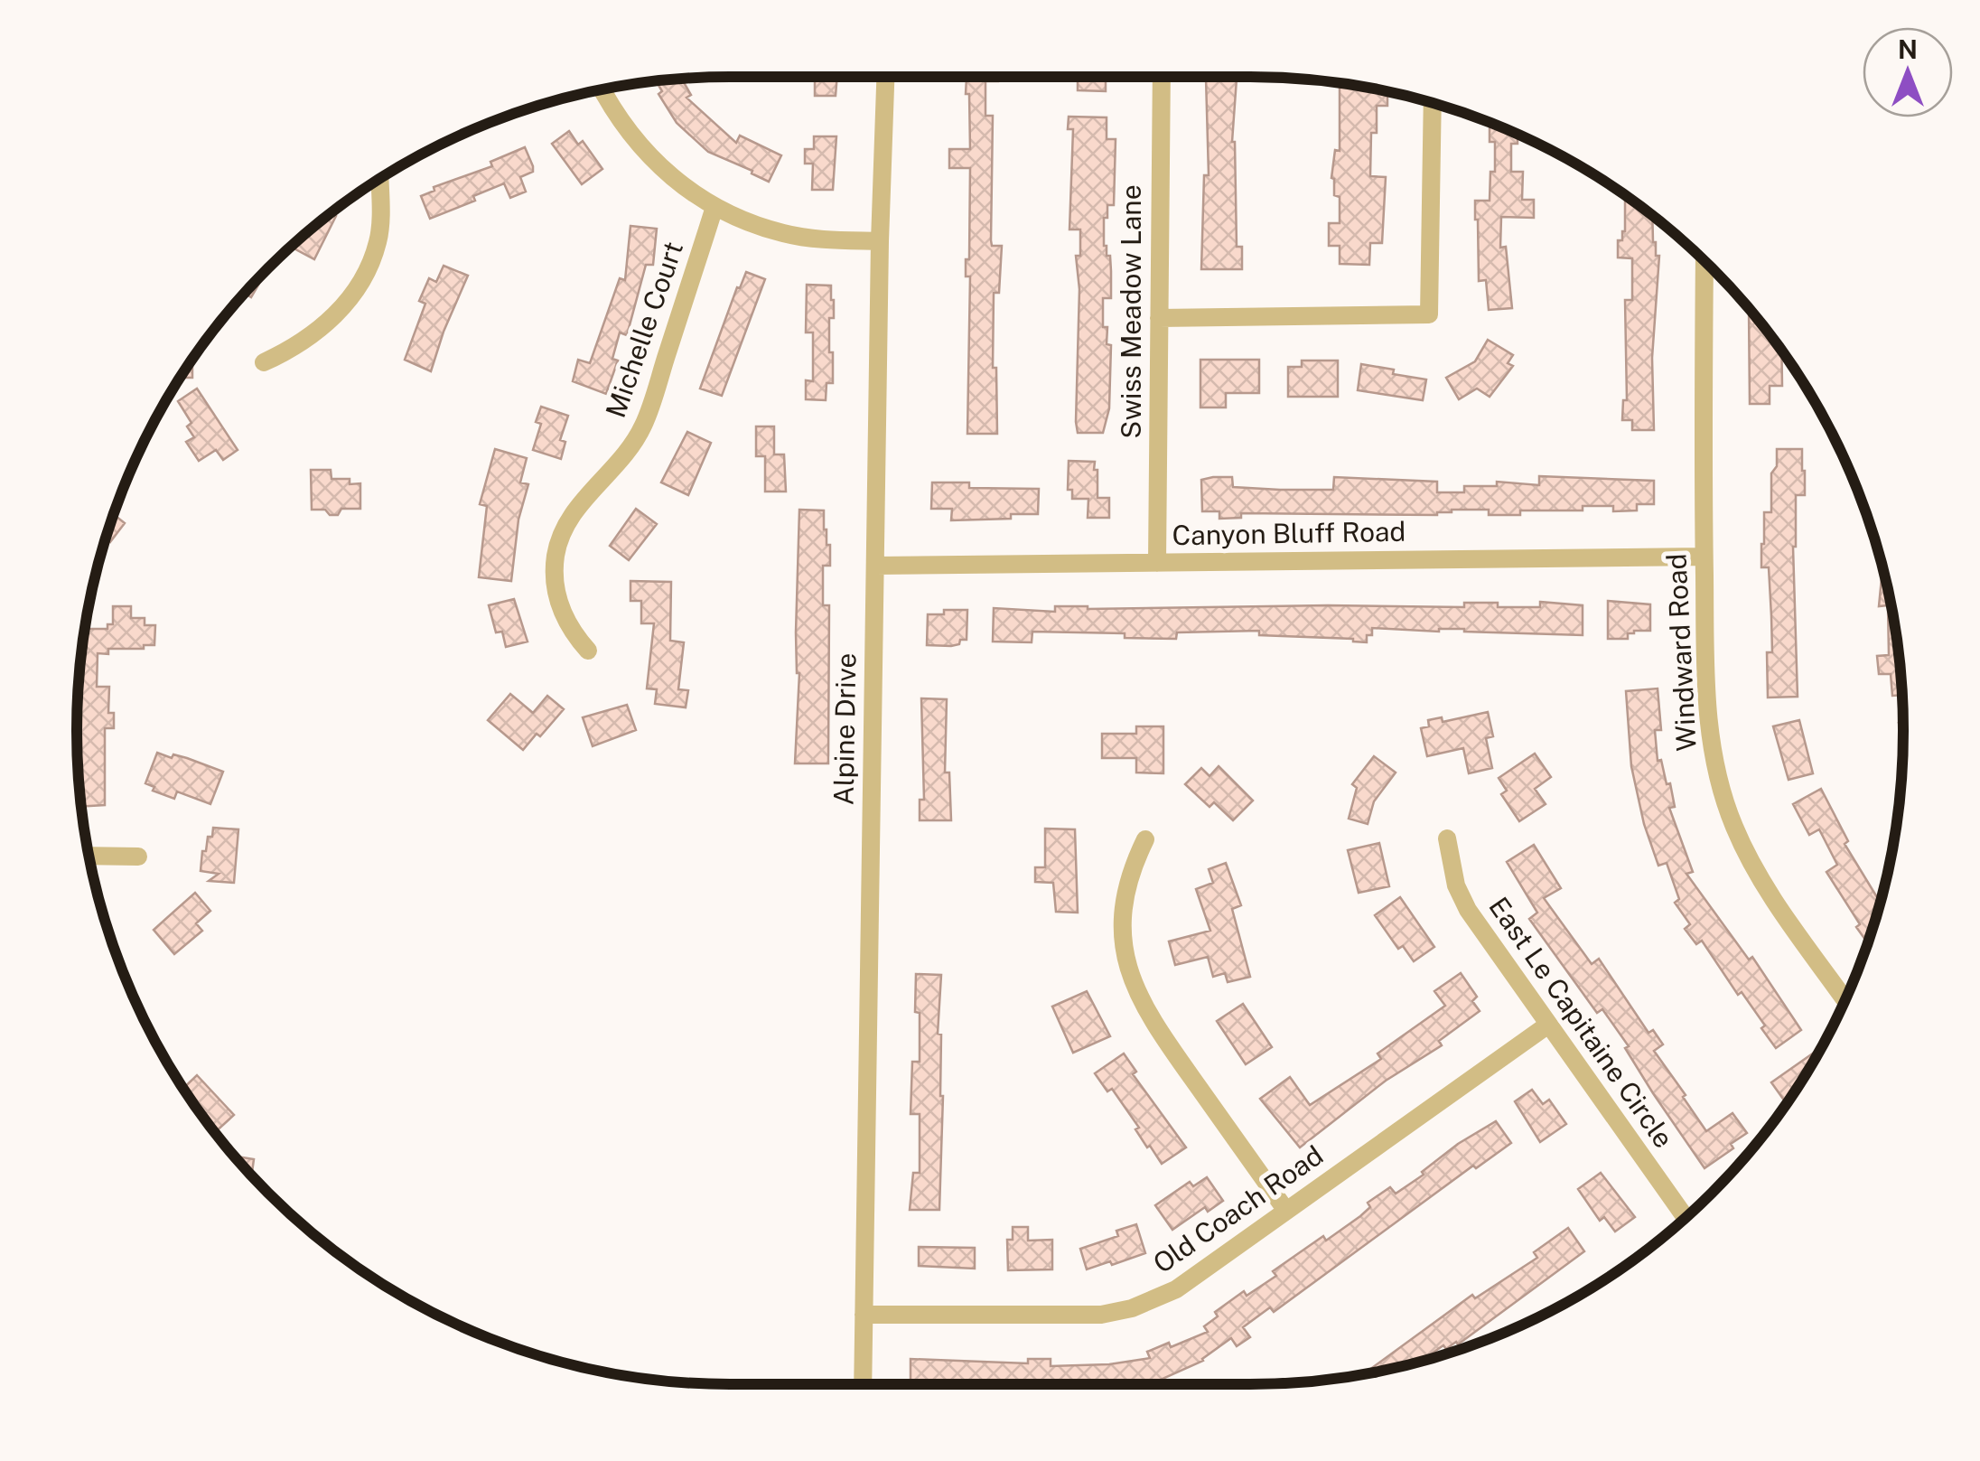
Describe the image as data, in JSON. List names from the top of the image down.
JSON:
{
  "streets": {
    "street": [
      "Swiss Meadow Lane",
      "Michelle Court",
      "Canyon Bluff Road",
      "Windward Road",
      "Alpine Drive",
      "East Le Capitaine Circle",
      "Old Coach Road"
    ]
  },
  "crossings": [
    ["Swiss Meadow Lane", "Canyon Bluff Road"],
    ["Canyon Bluff Road", "Windward Road"],
    ["Canyon Bluff Road", "Alpine Drive"],
    ["Alpine Drive", "Old Coach Road"],
    ["East Le Capitaine Circle", "Old Coach Road"]
  ],
  "north": "top"
}
